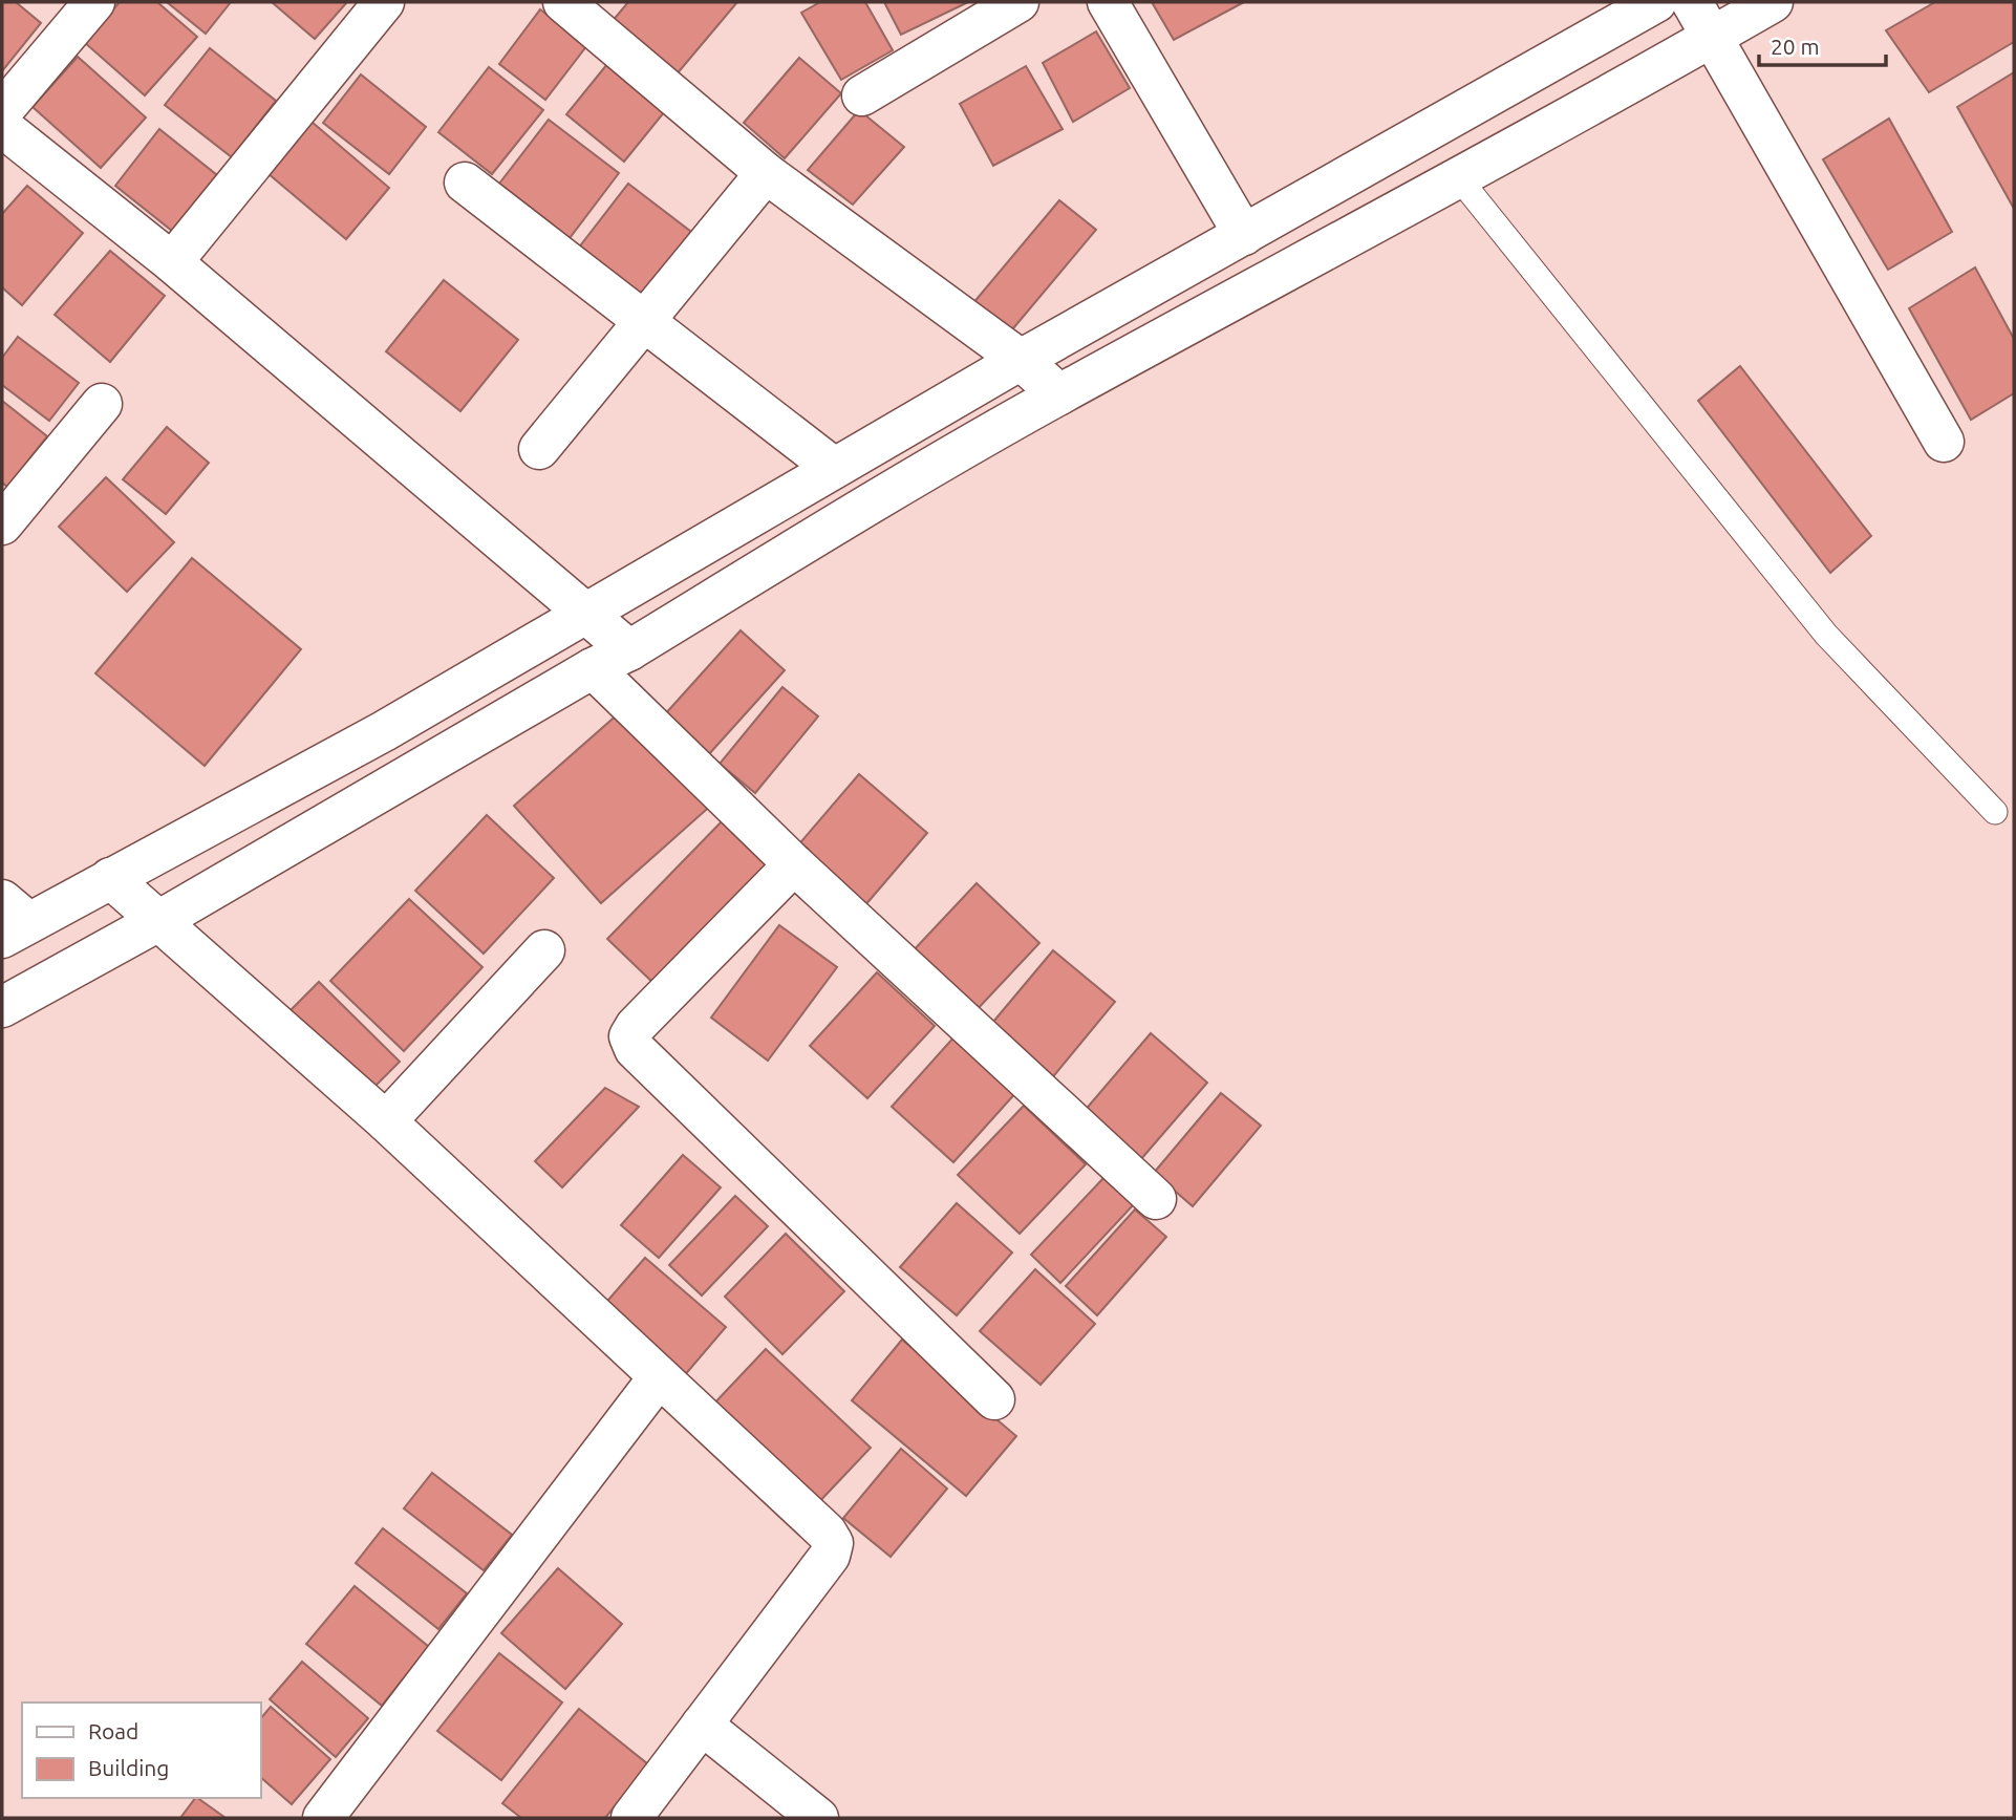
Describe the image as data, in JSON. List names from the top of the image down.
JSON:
{
  "legend": ["Road", "Building"],
  "scale_bar": "20 m"
}
